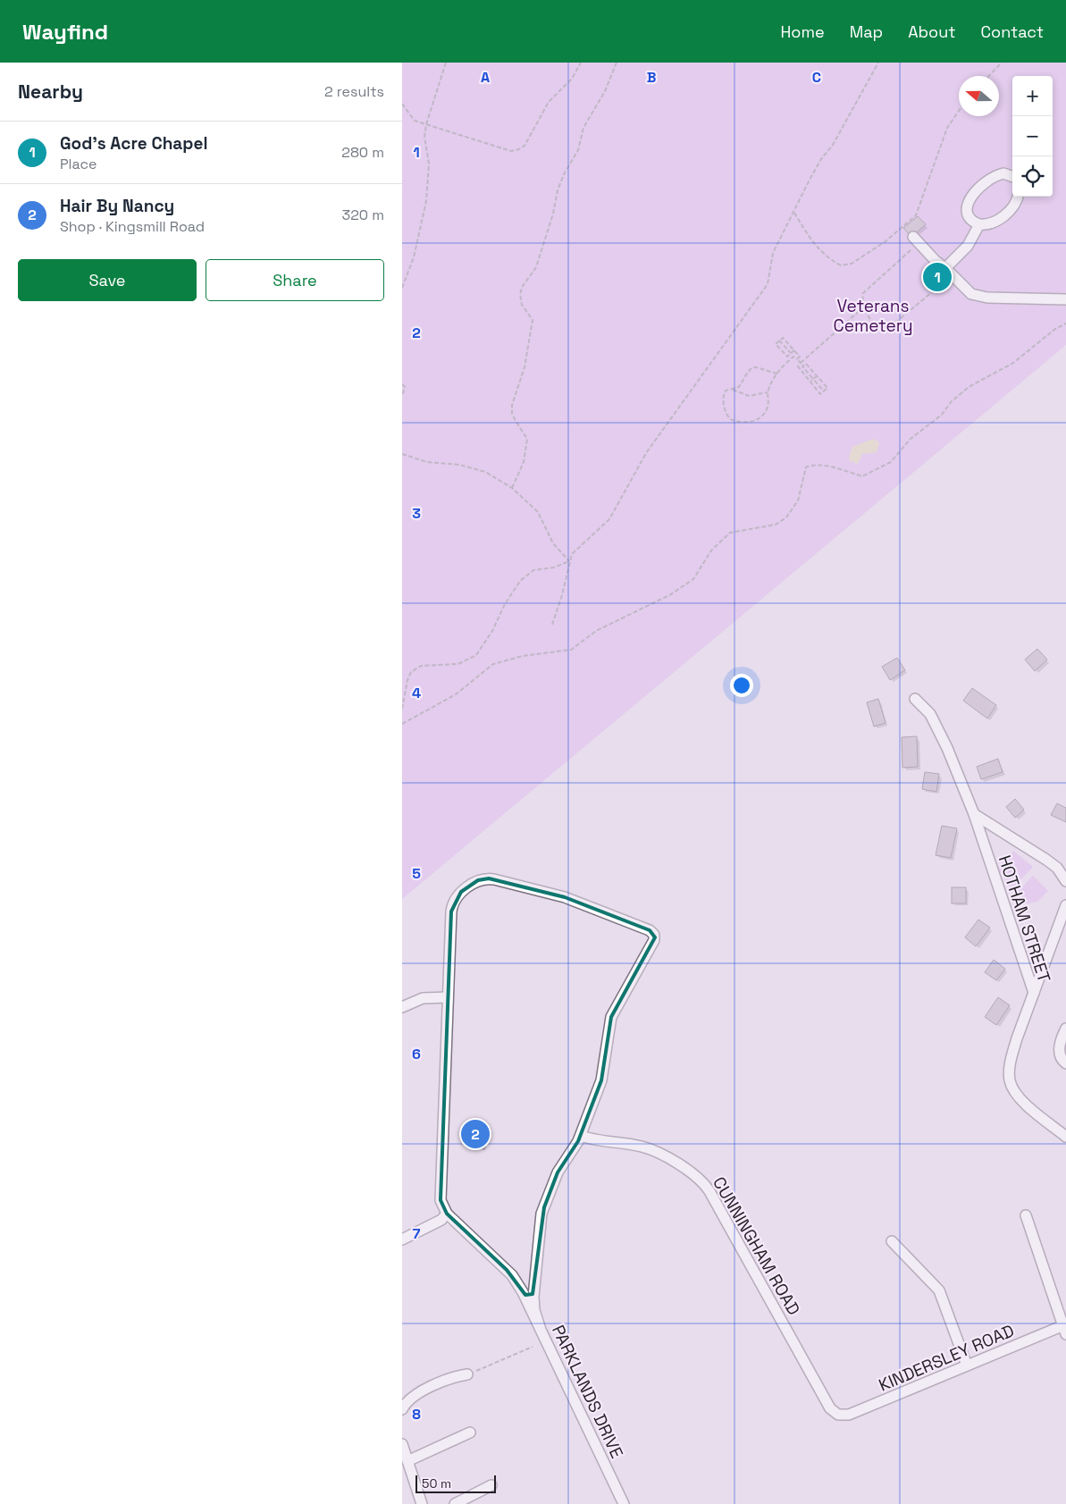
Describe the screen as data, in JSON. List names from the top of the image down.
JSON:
{
  "streets": {
    "street": [
      "HOTHAM STREET",
      "CUNNINGHAM ROAD",
      "KINDERSLEY ROAD",
      "PARKLANDS DRIVE"
    ]
  },
  "crossings": [
    ["CUNNINGHAM ROAD", "KINDERSLEY ROAD"],
    ["CUNNINGHAM ROAD", "PARKLANDS DRIVE"]
  ],
  "parks": ["Veterans Cemetery"],
  "scale_bar": "50 m",
  "north": "left",
  "page": {
    "header": "Wayfind",
    "nav": [
      "Home",
      "Map",
      "About",
      "Contact"
    ],
    "heading": ["Nearby", "2 results"],
    "map_buttons": ["+", "−"],
    "list": [
      {
        "mark": "1",
        "name": "God's Acre Chapel",
        "note": "Place",
        "value": "280 m"
      },
      {
        "mark": "2",
        "name": "Hair By Nancy",
        "note": "Shop · Kingsmill Road",
        "value": "320 m"
      }
    ],
    "buttons": ["Save", "Share"],
    "pins": ["1", "2"],
    "scale": "50 m"
  },
  "grid": {
    "columns": ["A", "B", "C"],
    "rows": [
      "1",
      "2",
      "3",
      "4",
      "5",
      "6",
      "7",
      "8"
    ]
  }
}
